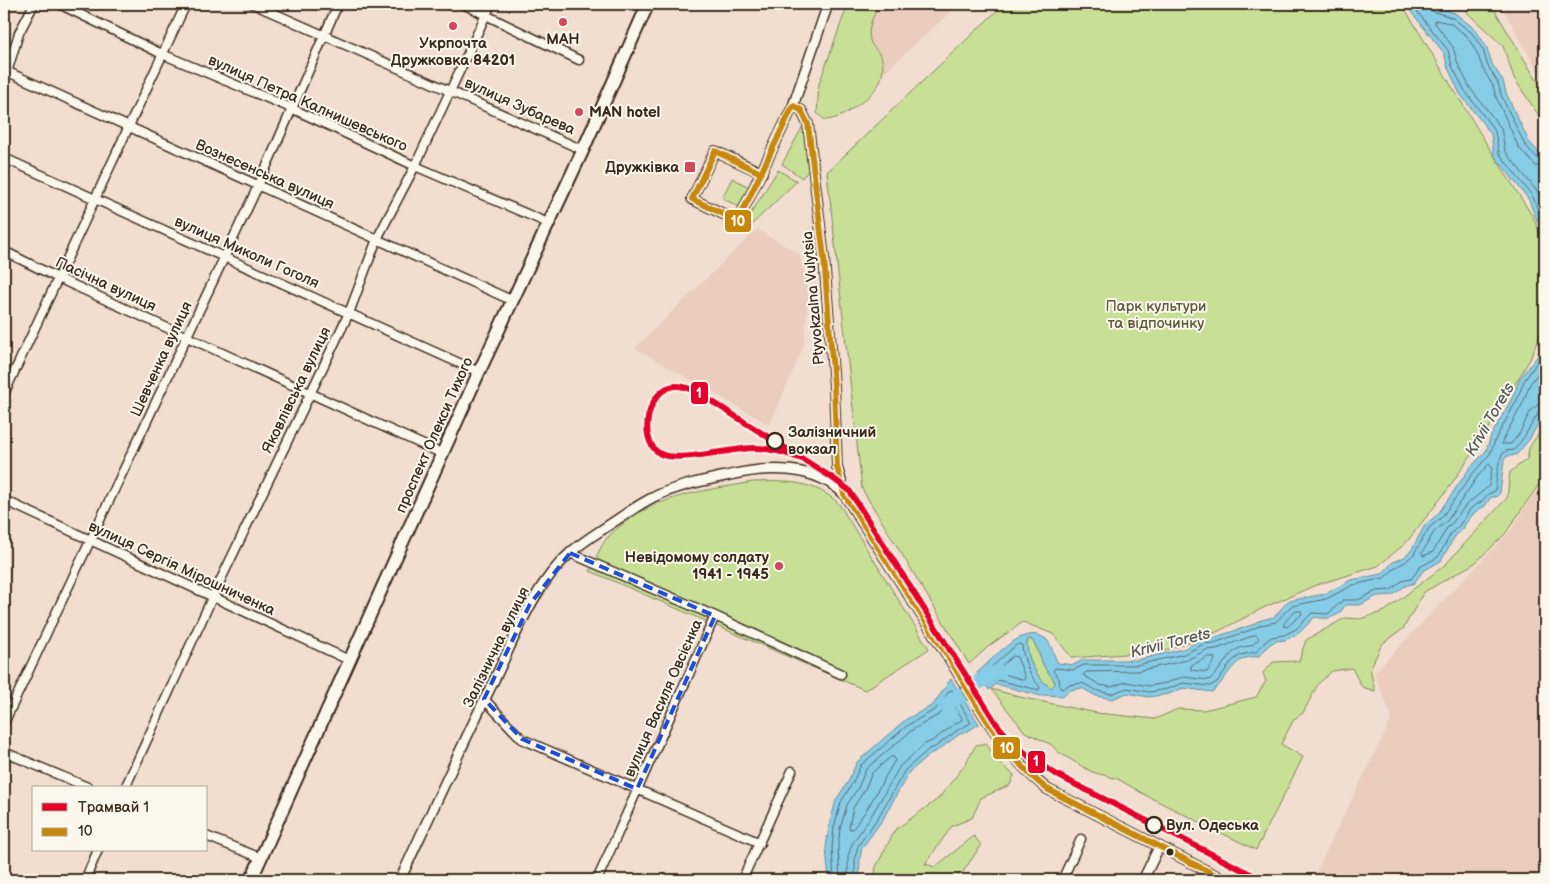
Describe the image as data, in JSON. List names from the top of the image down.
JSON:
{
  "streets": {
    "main road": ["проспект Олекси Тихого"],
    "street": [
      "вулиця Петра Калнишевського",
      "вулиця Зубарева",
      "Вознесенська вулиця",
      "вулиця Миколи Гоголя",
      "Пасічна вулиця",
      "Ptyvokzalna Vulytsia",
      "Шевченка вулиця",
      "Яковлівська вулиця",
      "вулиця Сергія Мірошниченка",
      "Залізнична вулиця",
      "вулиця Василя Овсієнка"
    ]
  },
  "crossings": [
    ["вулиця Петра Калнишевського", "Шевченка вулиця"],
    ["вулиця Петра Калнишевського", "Яковлівська вулиця"],
    ["вулиця Петра Калнишевського", "проспект Олекси Тихого"],
    ["вулиця Зубарева", "Шевченка вулиця"],
    ["вулиця Зубарева", "Яковлівська вулиця"],
    ["вулиця Зубарева", "проспект Олекси Тихого"],
    ["Вознесенська вулиця", "Шевченка вулиця"],
    ["Вознесенська вулиця", "Яковлівська вулиця"],
    ["Вознесенська вулиця", "проспект Олекси Тихого"],
    ["вулиця Миколи Гоголя", "Шевченка вулиця"],
    ["вулиця Миколи Гоголя", "Яковлівська вулиця"],
    ["вулиця Миколи Гоголя", "проспект Олекси Тихого"],
    ["Пасічна вулиця", "Шевченка вулиця"],
    ["Пасічна вулиця", "Яковлівська вулиця"],
    ["Пасічна вулиця", "проспект Олекси Тихого"],
    ["Ptyvokzalna Vulytsia", "Залізнична вулиця"],
    ["Шевченка вулиця", "вулиця Сергія Мірошниченка"],
    ["Яковлівська вулиця", "вулиця Сергія Мірошниченка"],
    ["проспект Олекси Тихого", "вулиця Сергія Мірошниченка"],
    ["Залізнична вулиця", "вулиця Василя Овсієнка"]
  ],
  "water": ["Krivii Torets"],
  "parks": ["Парк культури та відпочинку"],
  "places": {
    "other": [
      "МАН",
      "Укрпочта Дружковка 84201",
      "MAN hotel",
      "Залізничний вокзал",
      "Невідомому солдату 1941 - 1945",
      "Вул. Одеська"
    ],
    "transit": ["Дружківка"]
  },
  "lines": ["transit line 10", "tram line 1"],
  "legend": ["Трамвай 1", "10"]
}
